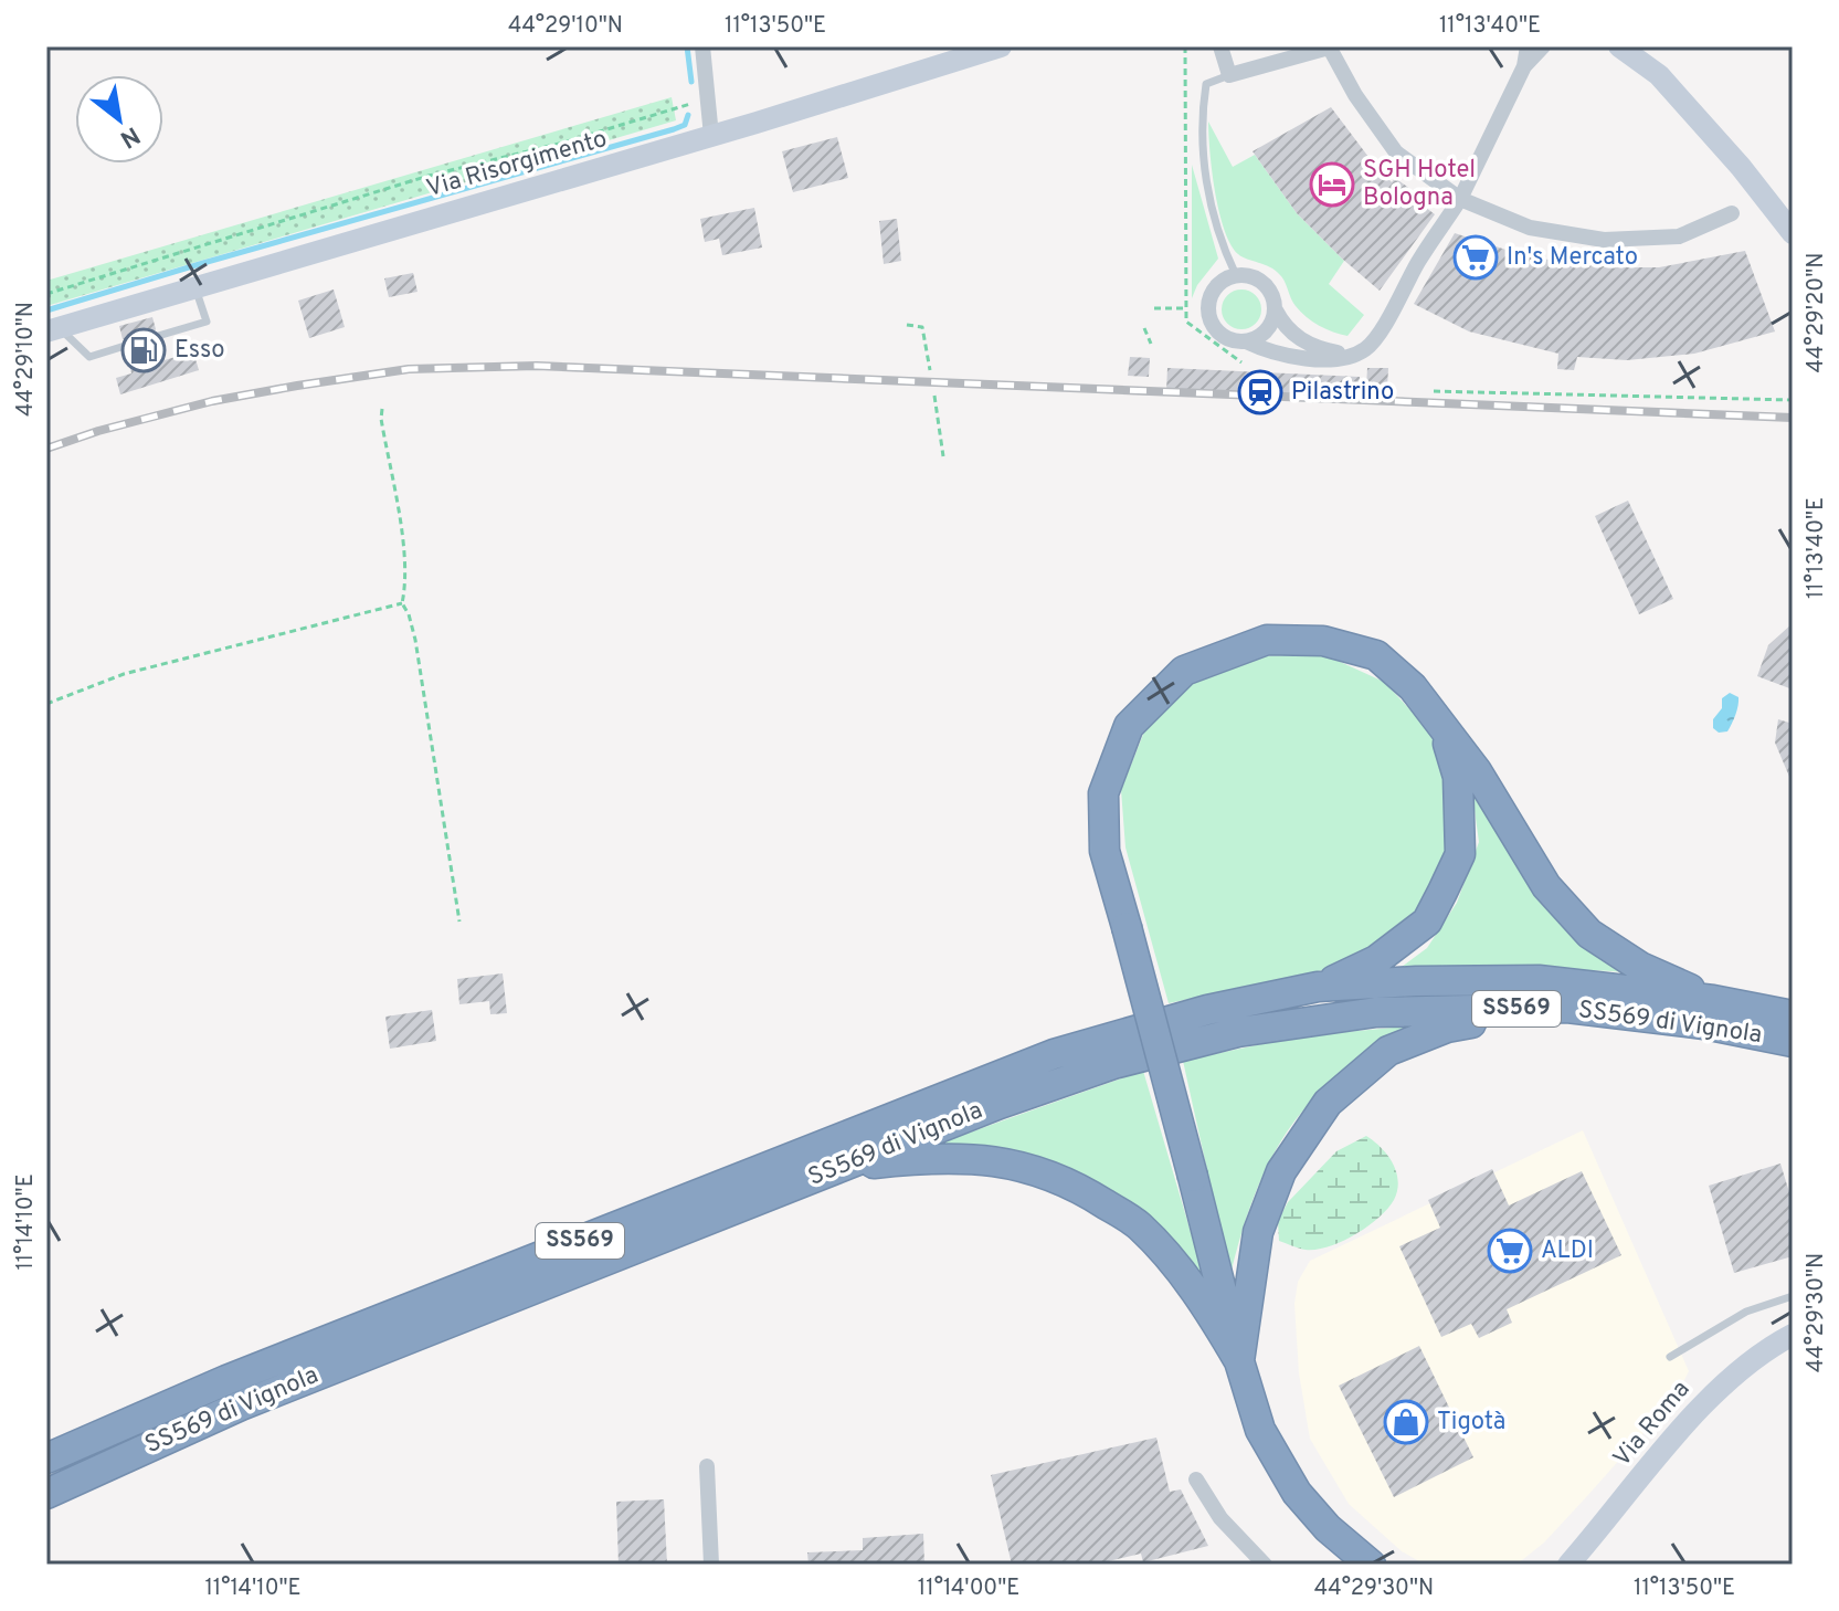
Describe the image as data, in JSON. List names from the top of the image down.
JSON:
{
  "streets": {
    "highway": ["SS569", "SS569 di Vignola"],
    "main road": ["Via Risorgimento", "Via Roma"]
  },
  "places": {
    "hotel": ["SGH Hotel Bologna"],
    "supermarket": ["In's Mercato", "ALDI"],
    "fuel station": ["Esso"],
    "station": ["Pilastrino"],
    "shop": ["Tigotà"]
  },
  "north": "bottom right",
  "coordinates": [
    "44°29'10\"N",
    "11°13'50\"E",
    "11°13'40\"E",
    "44°29'20\"N",
    "11°14'10\"E",
    "44°29'30\"N",
    "11°14'00\"E"
  ]
}
